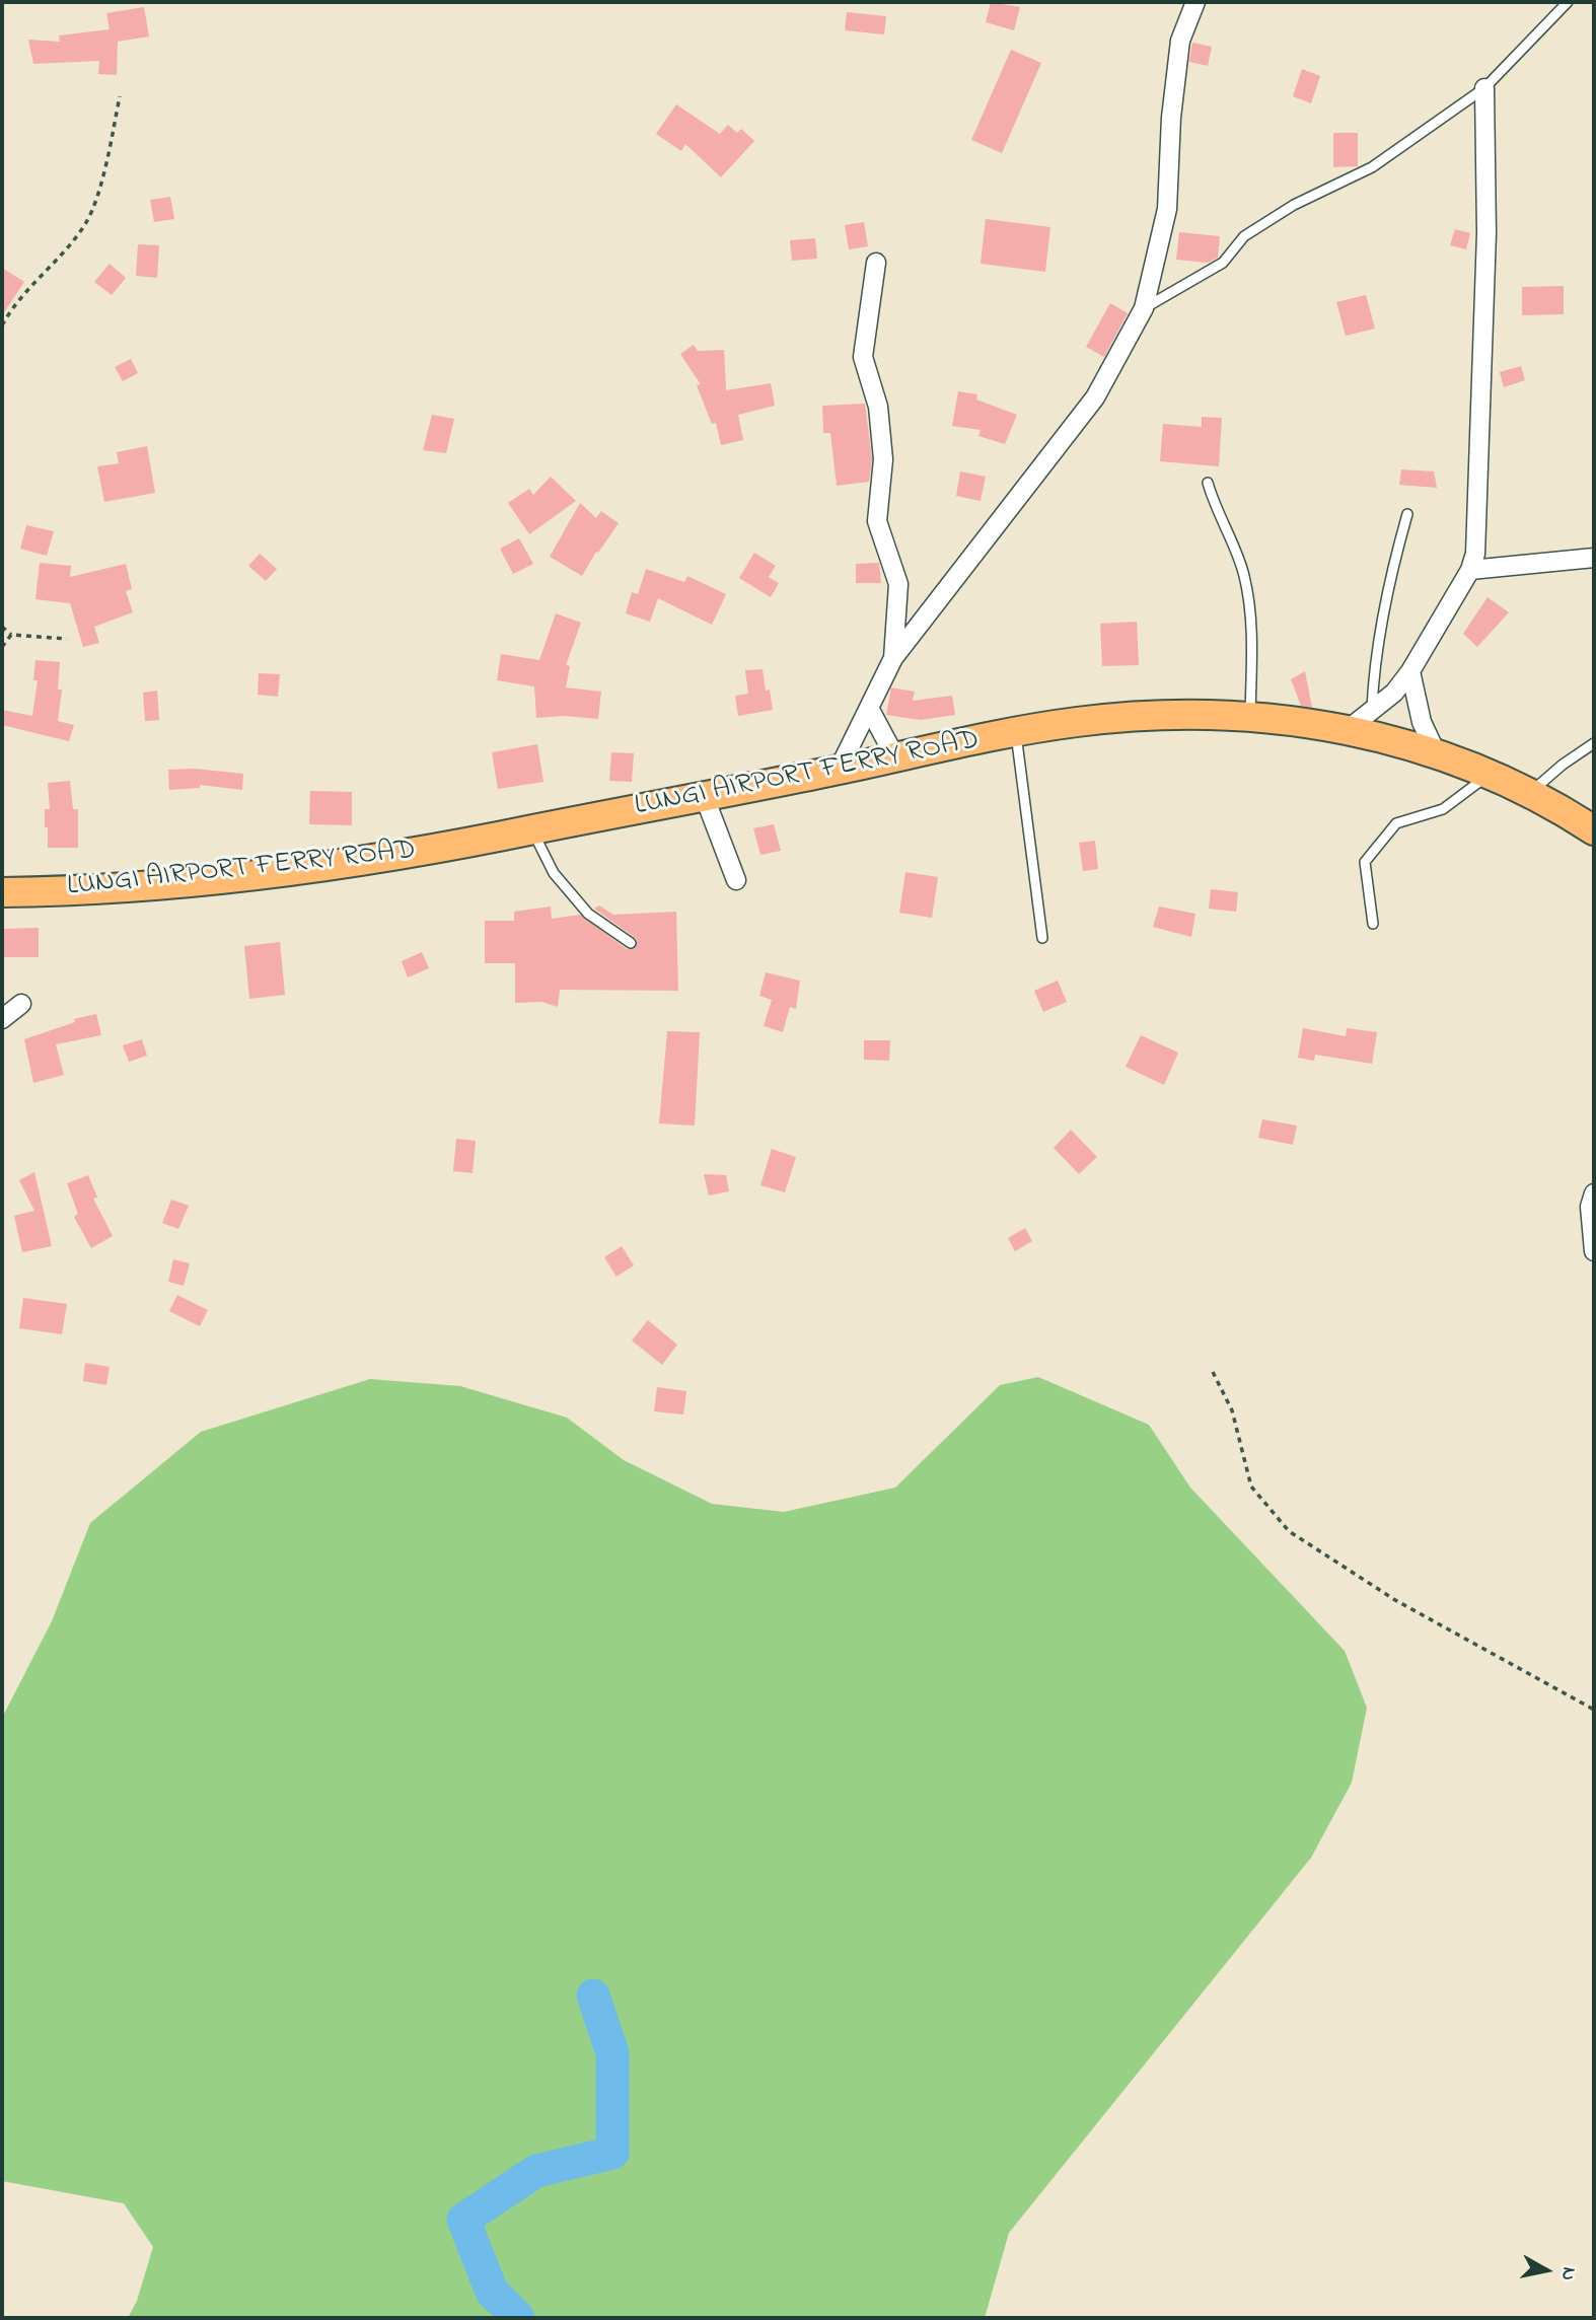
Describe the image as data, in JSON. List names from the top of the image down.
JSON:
{
  "streets": {
    "main road": ["LUNGI AIRPORT FERRY ROAD"]
  },
  "north": "right"
}
